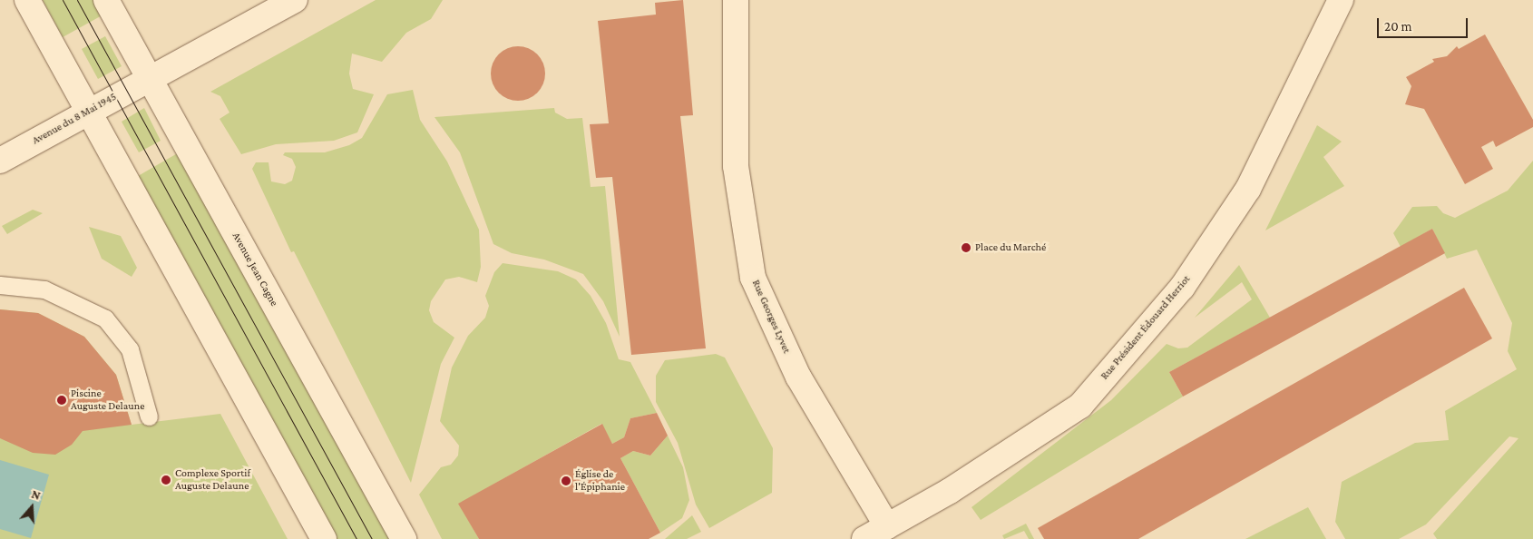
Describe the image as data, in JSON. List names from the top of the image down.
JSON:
{
  "streets": {
    "street": [
      "Avenue du 8 Mai 1945",
      "Avenue Jean Cagne",
      "Rue Georges Lyvet",
      "Rue Président Édouard Herriot"
    ]
  },
  "crossings": [
    ["Avenue du 8 Mai 1945", "Avenue Jean Cagne"],
    ["Rue Georges Lyvet", "Rue Président Édouard Herriot"]
  ],
  "places": [
    "Place du Marché",
    "Piscine Auguste Delaune",
    "Complexe Sportif Auguste Delaune",
    "Église de l'Épiphanie"
  ],
  "scale_bar": "20 m",
  "north": "top"
}
